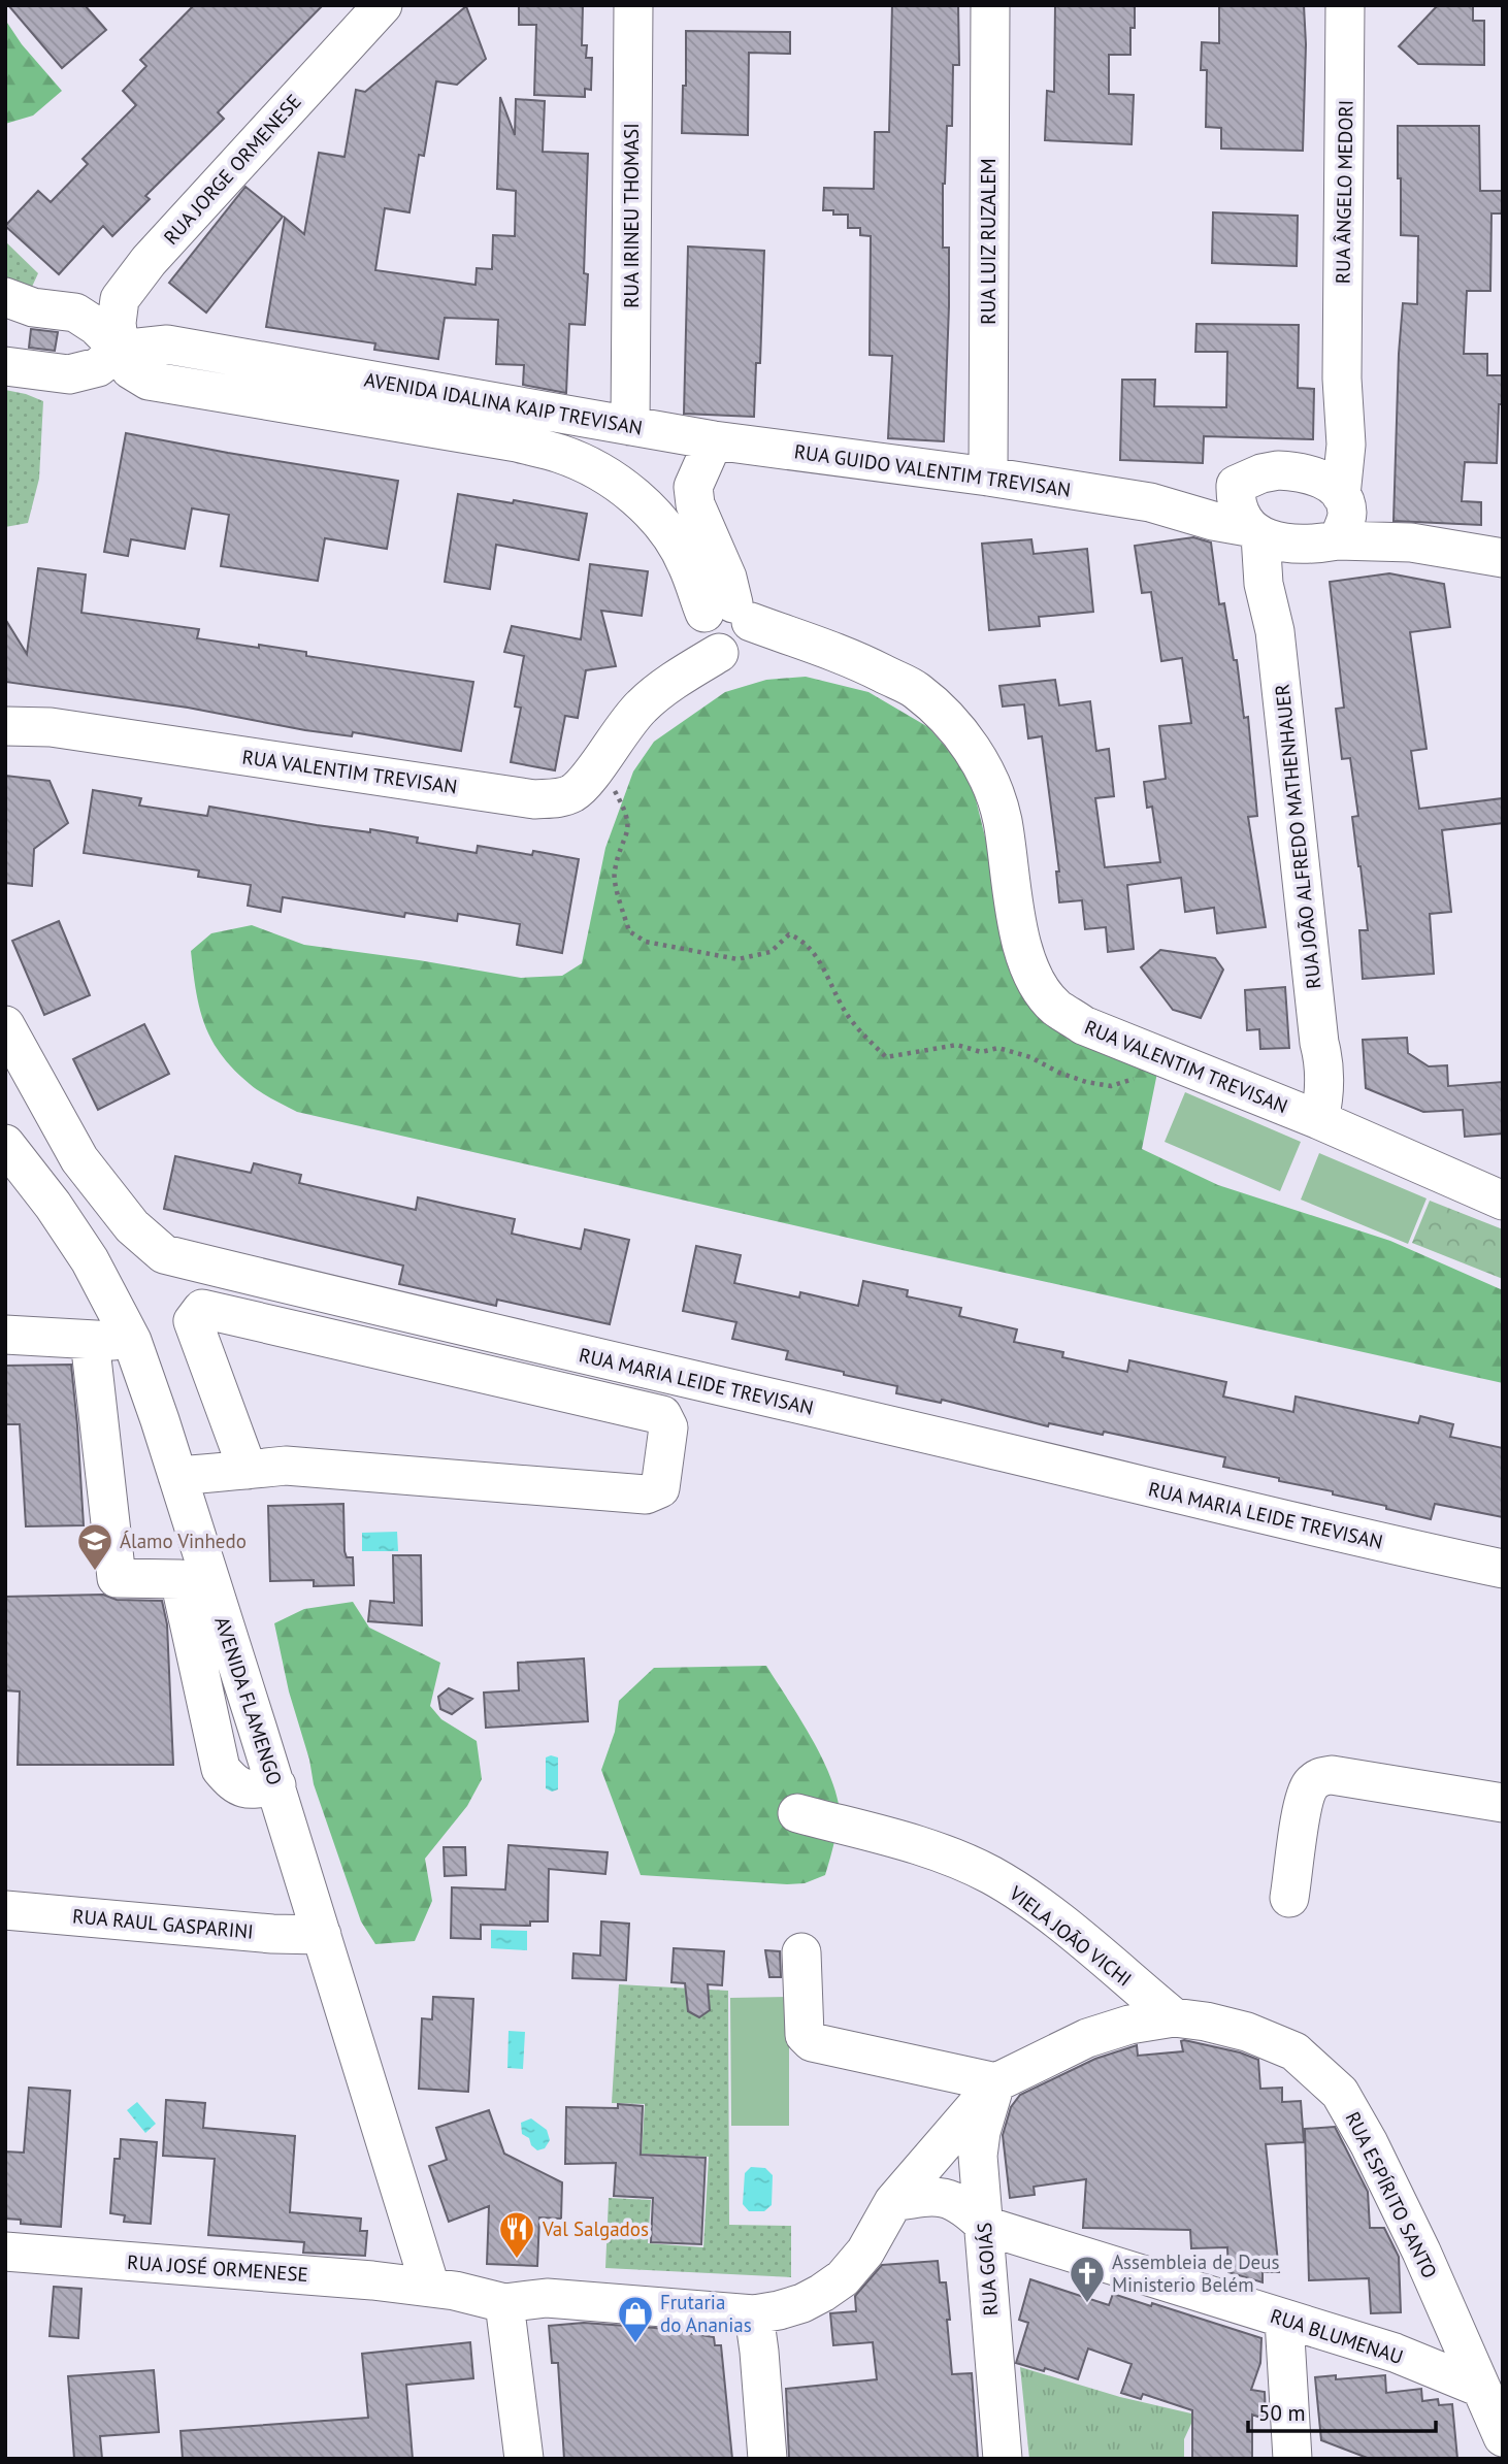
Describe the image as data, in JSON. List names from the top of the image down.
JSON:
{
  "streets": {
    "street": [
      "RUA JORGE ORMENESE",
      "RUA ÂNGELO MEDORI",
      "RUA IRINEU THOMASI",
      "RUA LUIZ RUZALEM",
      "AVENIDA IDALINA KAIP TREVISAN",
      "RUA GUIDO VALENTIM TREVISAN",
      "RUA VALENTIM TREVISAN",
      "RUA JOÃO ALFREDO MATHENHAUER",
      "RUA MARIA LEIDE TREVISAN",
      "AVENIDA FLAMENGO",
      "RUA RAUL GASPARINI",
      "VIELA JOÃO VICHI",
      "RUA ESPÍRITO SANTO",
      "RUA JOSÉ ORMENESE",
      "RUA GOIÁS",
      "RUA BLUMENAU"
    ]
  },
  "crossings": [
    ["RUA JORGE ORMENESE", "AVENIDA IDALINA KAIP TREVISAN"],
    ["RUA ÂNGELO MEDORI", "RUA GUIDO VALENTIM TREVISAN"],
    ["RUA ÂNGELO MEDORI", "RUA JOÃO ALFREDO MATHENHAUER"],
    ["RUA IRINEU THOMASI", "AVENIDA IDALINA KAIP TREVISAN"],
    ["RUA LUIZ RUZALEM", "RUA GUIDO VALENTIM TREVISAN"],
    ["AVENIDA IDALINA KAIP TREVISAN", "RUA GUIDO VALENTIM TREVISAN"],
    ["AVENIDA IDALINA KAIP TREVISAN", "RUA VALENTIM TREVISAN"],
    ["RUA GUIDO VALENTIM TREVISAN", "RUA JOÃO ALFREDO MATHENHAUER"],
    ["RUA VALENTIM TREVISAN", "RUA JOÃO ALFREDO MATHENHAUER"],
    ["AVENIDA FLAMENGO", "RUA RAUL GASPARINI"],
    ["AVENIDA FLAMENGO", "RUA JOSÉ ORMENESE"],
    ["VIELA JOÃO VICHI", "RUA ESPÍRITO SANTO"],
    ["RUA ESPÍRITO SANTO", "RUA JOSÉ ORMENESE"],
    ["RUA ESPÍRITO SANTO", "RUA GOIÁS"],
    ["RUA ESPÍRITO SANTO", "RUA BLUMENAU"],
    ["RUA GOIÁS", "RUA BLUMENAU"]
  ],
  "places": {
    "school or university": ["Álamo Vinhedo"],
    "restaurant": ["Val Salgados"],
    "church": ["Assembleia de Deus Ministerio Belém"],
    "shop": ["Frutaria do Ananias"]
  },
  "scale_bar": "50 m"
}
